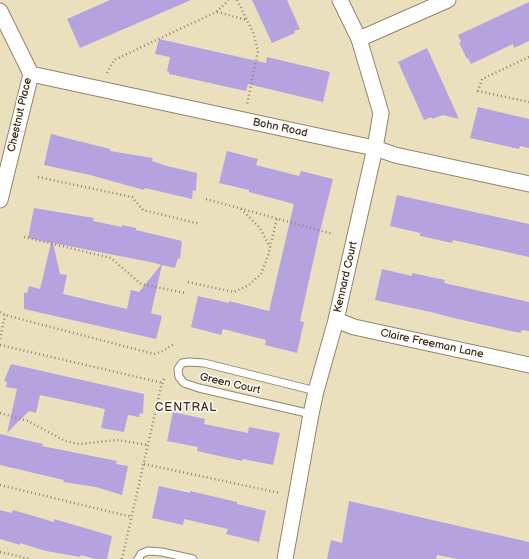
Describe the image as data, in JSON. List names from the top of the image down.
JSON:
{
  "streets": {
    "street": [
      "Chestnut Place",
      "Bohn Road",
      "Kennard Court",
      "Claire Freeman Lane"
    ],
    "lane": ["Green Court"]
  },
  "crossings": [
    ["Chestnut Place", "Bohn Road"],
    ["Bohn Road", "Kennard Court"],
    ["Kennard Court", "Claire Freeman Lane"],
    ["Kennard Court", "Green Court"]
  ],
  "districts": ["CENTRAL"]
}
